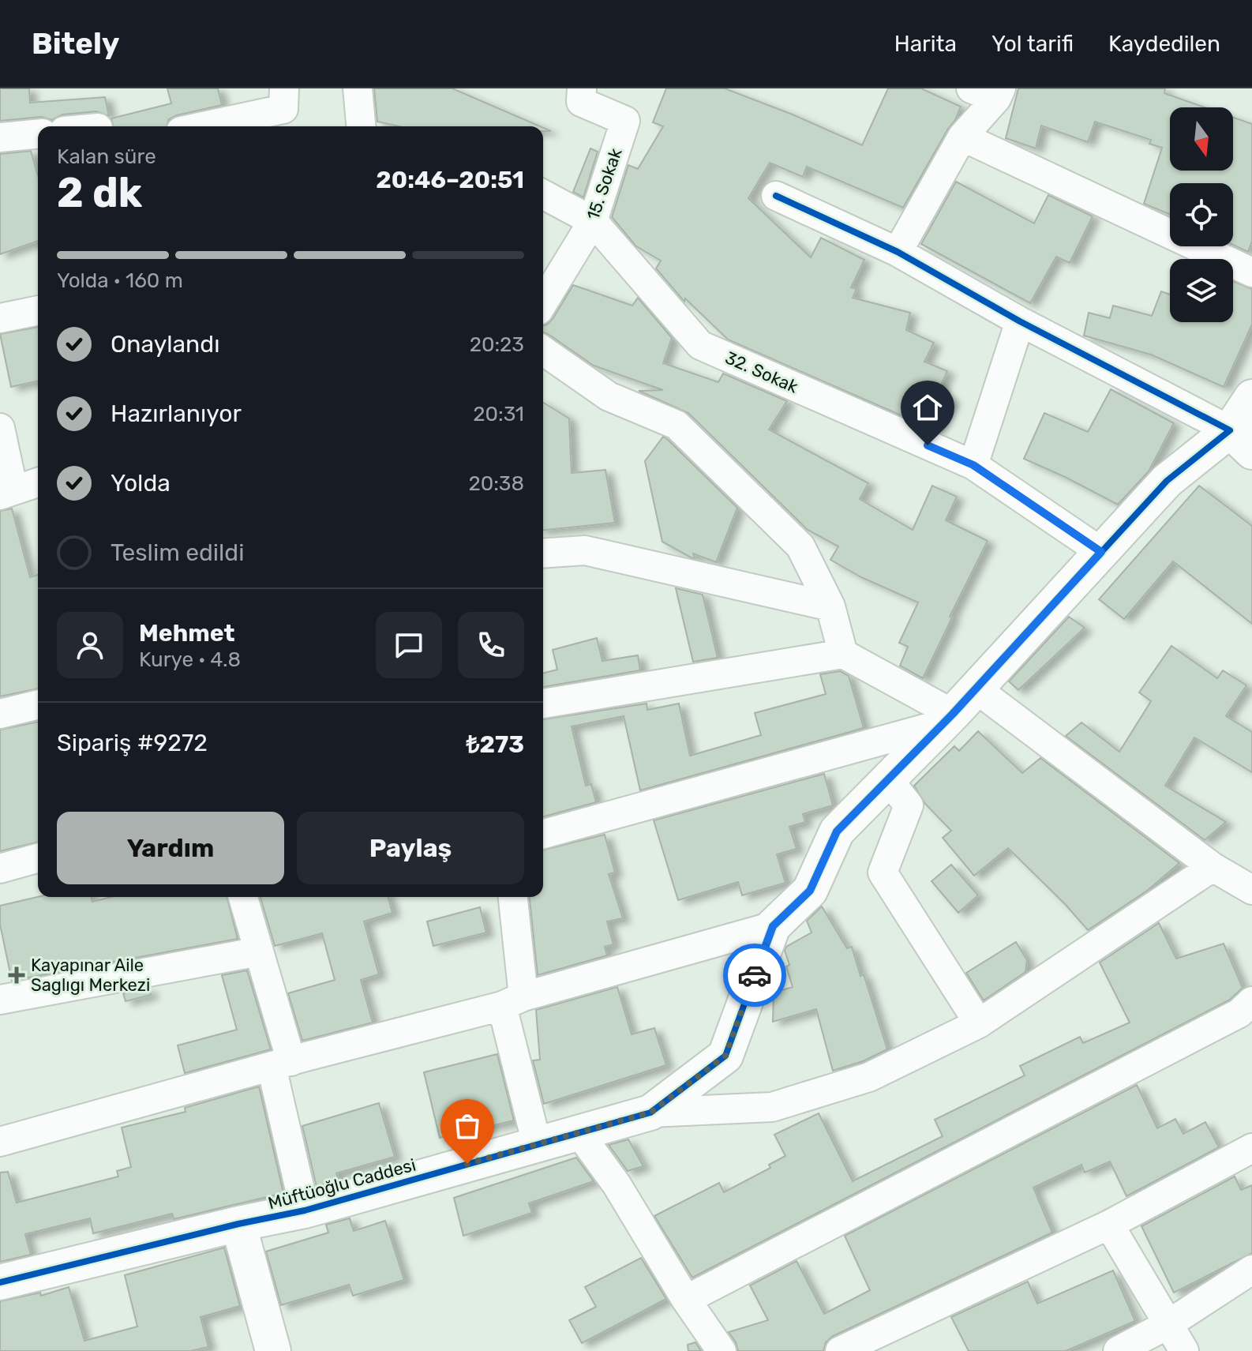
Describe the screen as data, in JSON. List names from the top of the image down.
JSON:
{
  "streets": {
    "street": ["15. Sokak", "32. Sokak", "Müftüoğlu Caddesi"]
  },
  "crossings": [
    ["15. Sokak", "32. Sokak"],
    ["32. Sokak", "Müftüoğlu Caddesi"]
  ],
  "places": {
    "health": ["Kayapınar Aile Saglıgı Merkezi"]
  },
  "north": "bottom",
  "page": {
    "header": "Bitely",
    "nav": ["Harita", "Yol tarifi", "Kaydedilen"],
    "heading": ["2 dk", "Kalan süre", "20:46–20:51"],
    "panel": [
      "Mehmet",
      "Kurye · 4.8",
      "Sipariş #9272",
      "₺273"
    ],
    "bar": "Yolda · 160 m",
    "list": [
      ["Onaylandı", "20:23"],
      ["Hazırlanıyor", "20:31"],
      ["Yolda", "20:38"],
      "Teslim edildi"
    ],
    "buttons": ["Yardım", "Paylaş"]
  }
}
